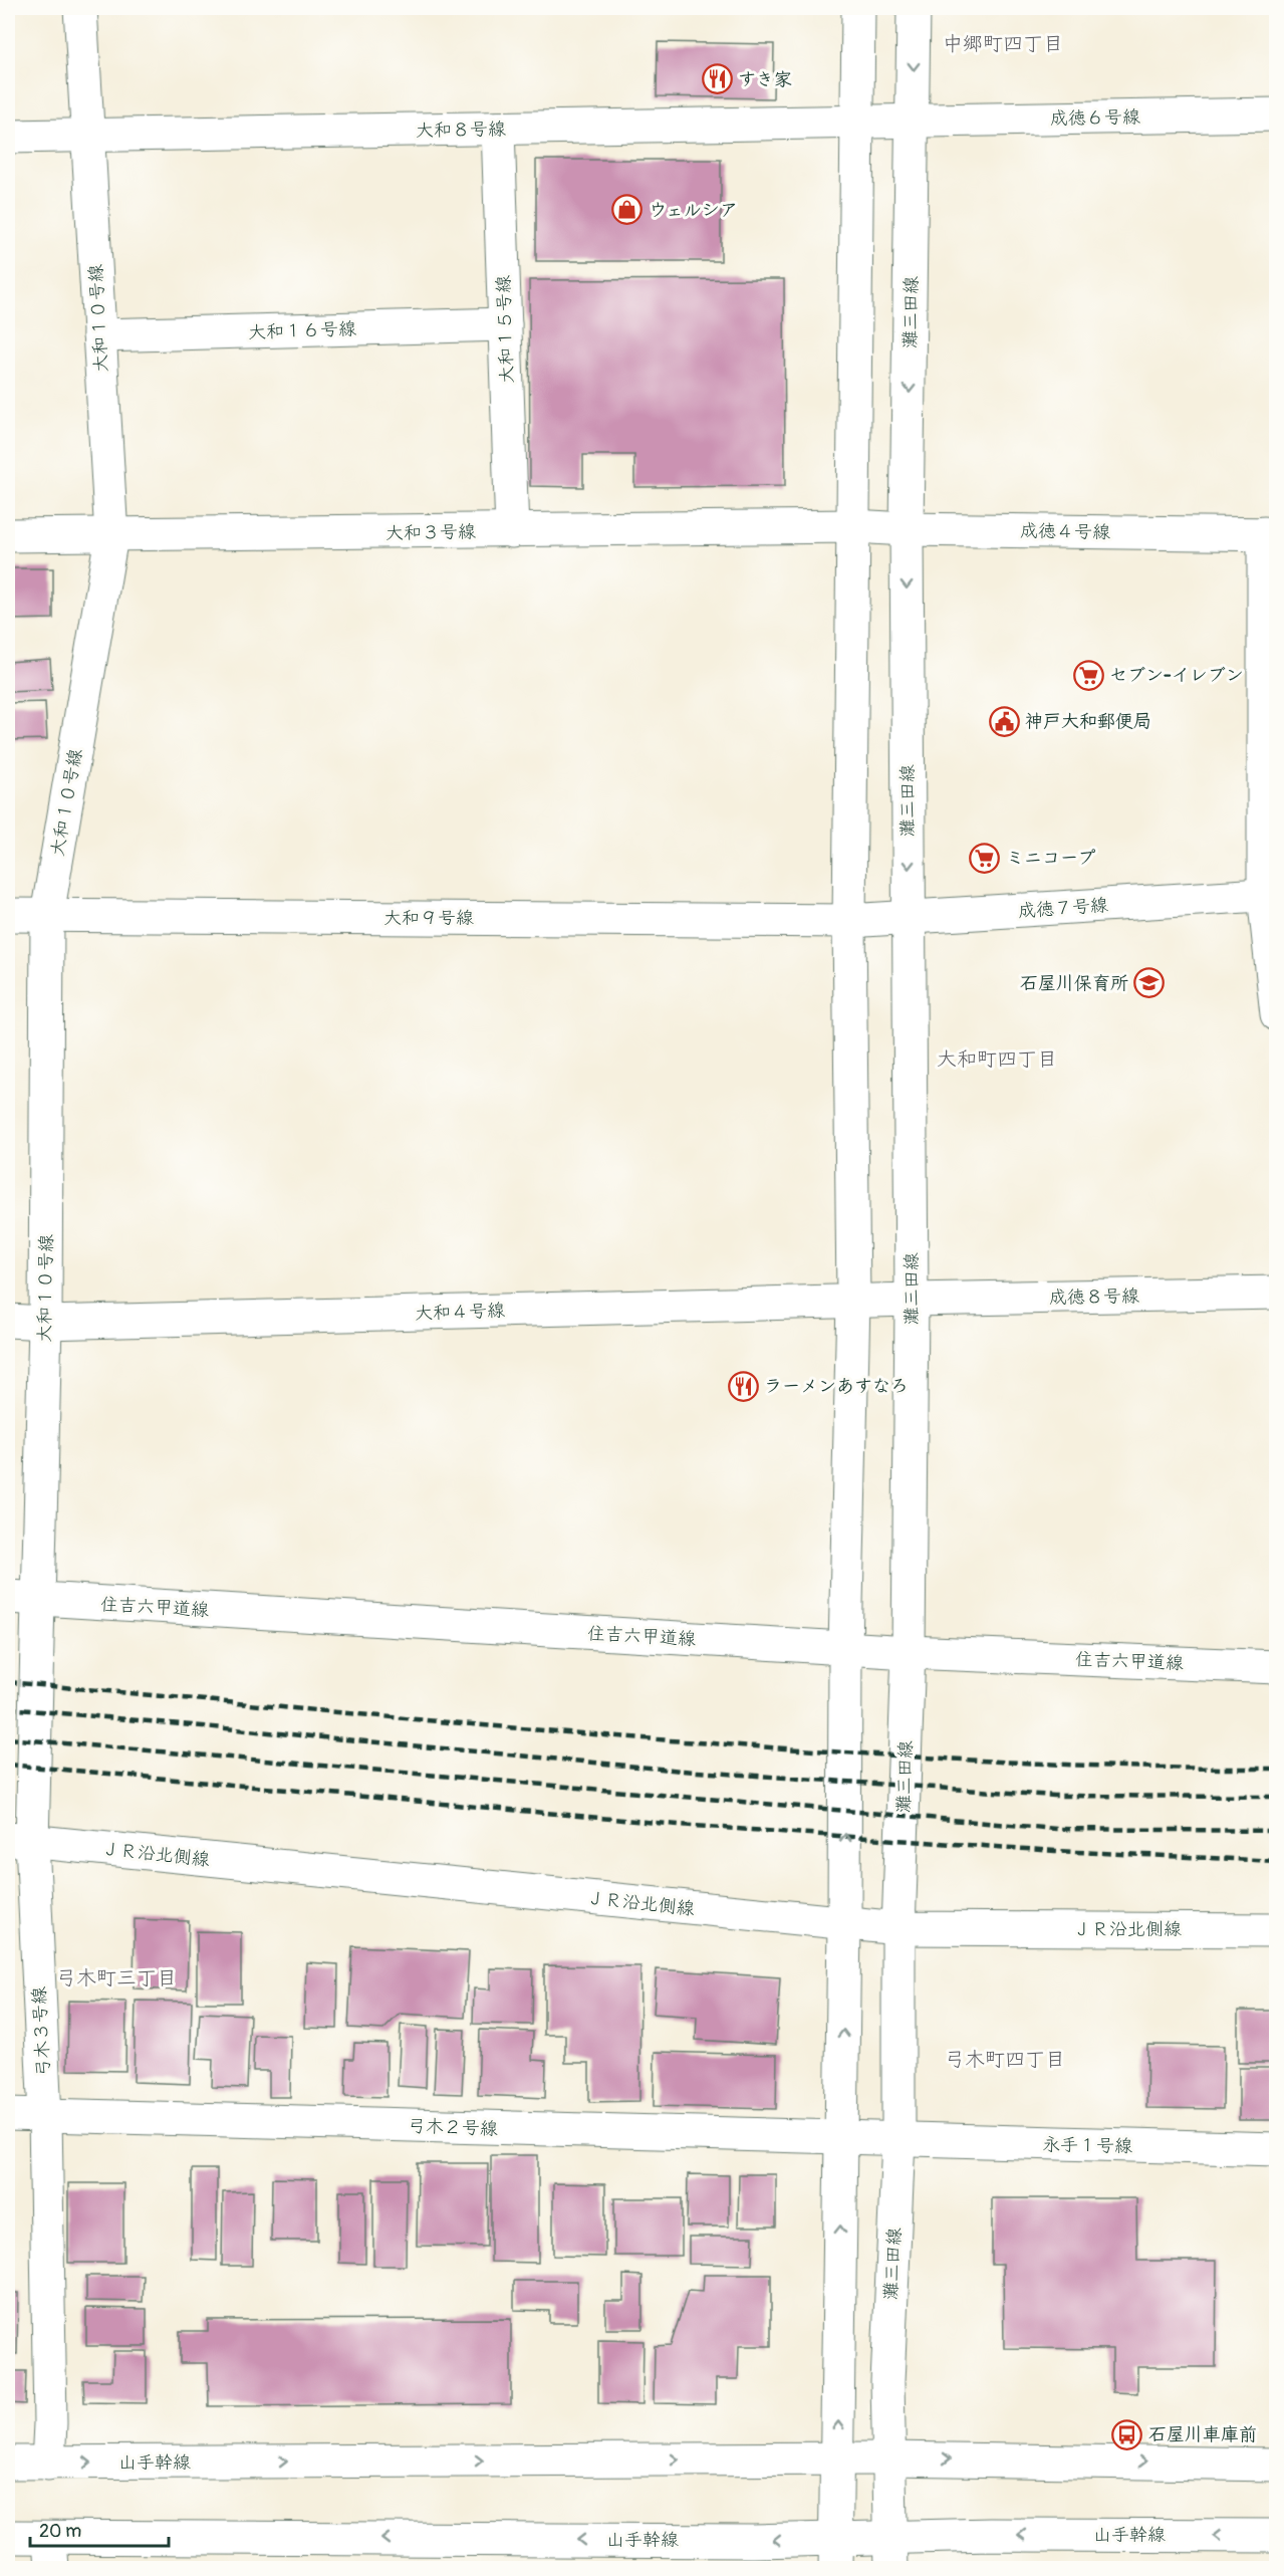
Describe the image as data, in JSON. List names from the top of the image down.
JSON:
{
  "streets": {
    "street": [
      "成徳６号線",
      "大和８号線",
      "灘三田線",
      "大和１０号線",
      "大和１５号線",
      "大和１６号線",
      "成徳４号線",
      "大和３号線",
      "成徳７号線",
      "大和９号線",
      "成徳８号線",
      "大和４号線",
      "住吉六甲道線",
      "ＪＲ沿北側線",
      "弓木３号線",
      "弓木２号線",
      "永手１号線",
      "山手幹線"
    ]
  },
  "crossings": [
    ["成徳６号線", "大和８号線"],
    ["成徳６号線", "灘三田線"],
    ["大和８号線", "灘三田線"],
    ["大和８号線", "大和１０号線"],
    ["大和８号線", "大和１５号線"],
    ["灘三田線", "成徳４号線"],
    ["灘三田線", "成徳７号線"],
    ["灘三田線", "成徳８号線"],
    ["灘三田線", "大和４号線"],
    ["灘三田線", "住吉六甲道線"],
    ["灘三田線", "ＪＲ沿北側線"],
    ["灘三田線", "弓木２号線"],
    ["灘三田線", "永手１号線"],
    ["灘三田線", "山手幹線"],
    ["大和１０号線", "大和１６号線"],
    ["大和１０号線", "大和３号線"],
    ["大和１０号線", "大和９号線"],
    ["大和１０号線", "大和４号線"],
    ["大和１０号線", "住吉六甲道線"],
    ["大和１０号線", "弓木３号線"],
    ["大和１５号線", "大和１６号線"],
    ["大和１５号線", "大和３号線"],
    ["成徳４号線", "大和３号線"],
    ["成徳７号線", "大和９号線"],
    ["成徳８号線", "大和４号線"],
    ["住吉六甲道線", "弓木３号線"],
    ["ＪＲ沿北側線", "弓木３号線"],
    ["弓木３号線", "弓木２号線"],
    ["弓木３号線", "山手幹線"],
    ["弓木２号線", "永手１号線"]
  ],
  "districts": [
    "中郷町四丁目",
    "大和町四丁目",
    "弓木町三丁目",
    "弓木町四丁目"
  ],
  "places": {
    "restaurant": ["すき家", "ラーメンあすなろ"],
    "shop": ["ウェルシア"],
    "supermarket": ["セブン-イレブン", "ミニコープ"],
    "public building": ["神戸大和郵便局"],
    "school or university": ["石屋川保育所"],
    "bus stop": ["石屋川車庫前"]
  },
  "scale_bar": "20 m"
}
